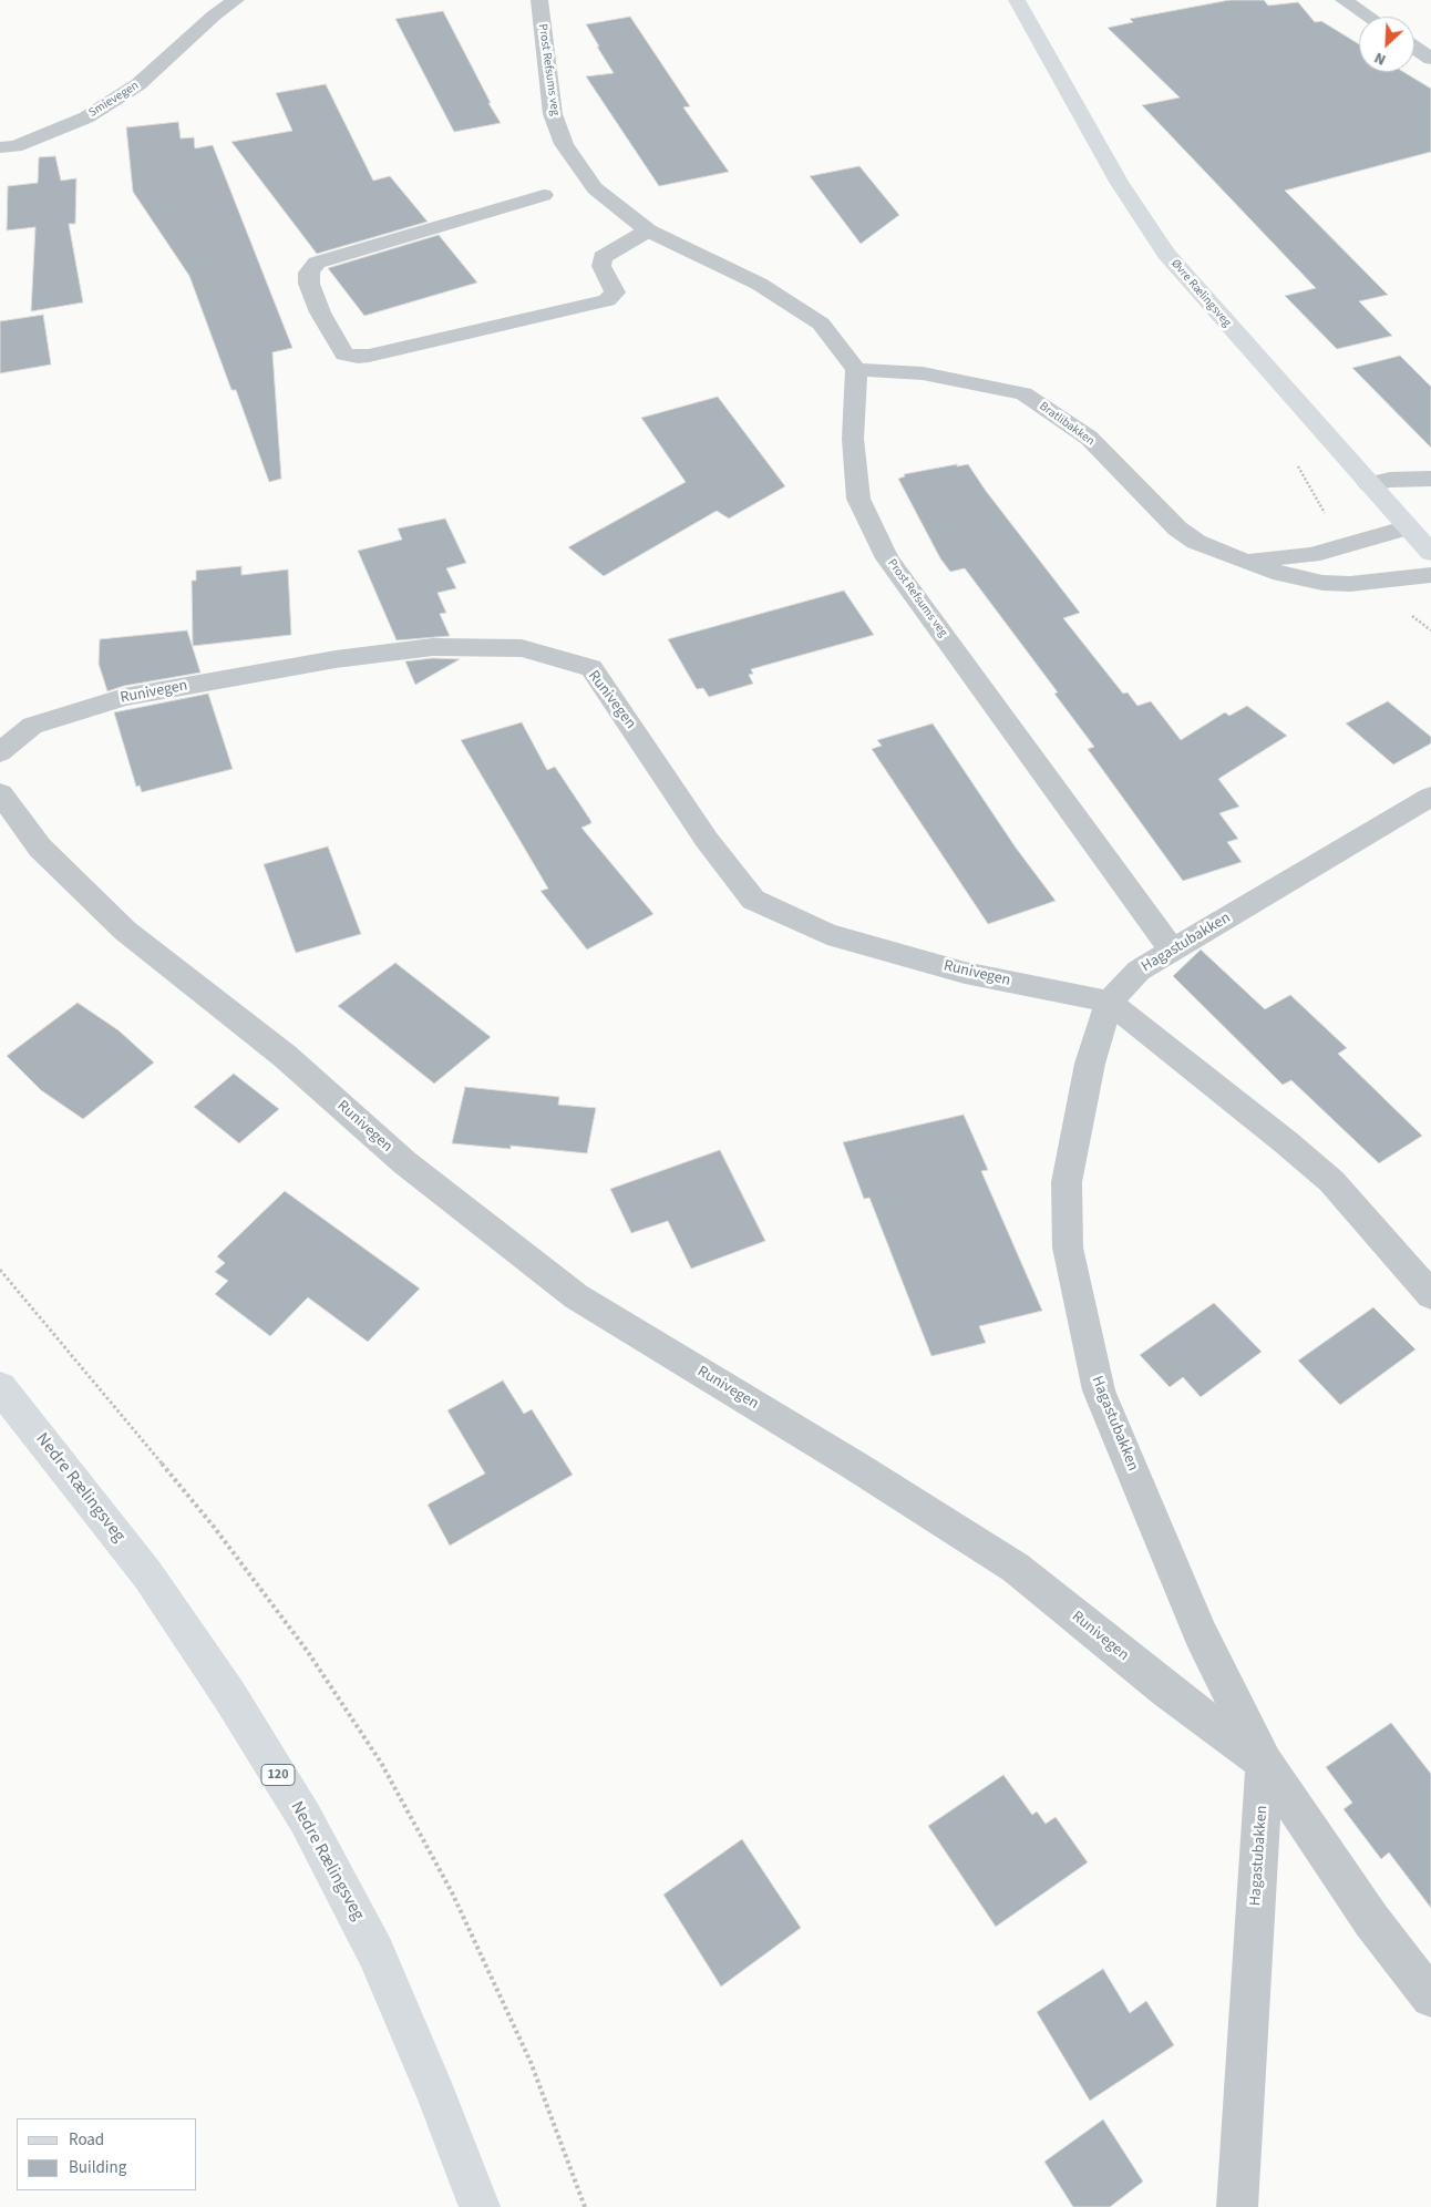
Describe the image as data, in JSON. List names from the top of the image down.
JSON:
{
  "streets": {
    "main road": ["Øvre Rælingsveg", "Nedre Rælingsveg", "120"],
    "street": [
      "Prost Refsums veg",
      "Smievegen",
      "Bratlibakken",
      "Runivegen",
      "Hagastubakken"
    ]
  },
  "crossings": [
    ["Prost Refsums veg", "Bratlibakken"],
    ["Prost Refsums veg", "Hagastubakken"],
    ["Øvre Rælingsveg", "Bratlibakken"],
    ["Runivegen", "Hagastubakken"]
  ],
  "legend": ["Road", "Building"],
  "north": "bottom left"
}
